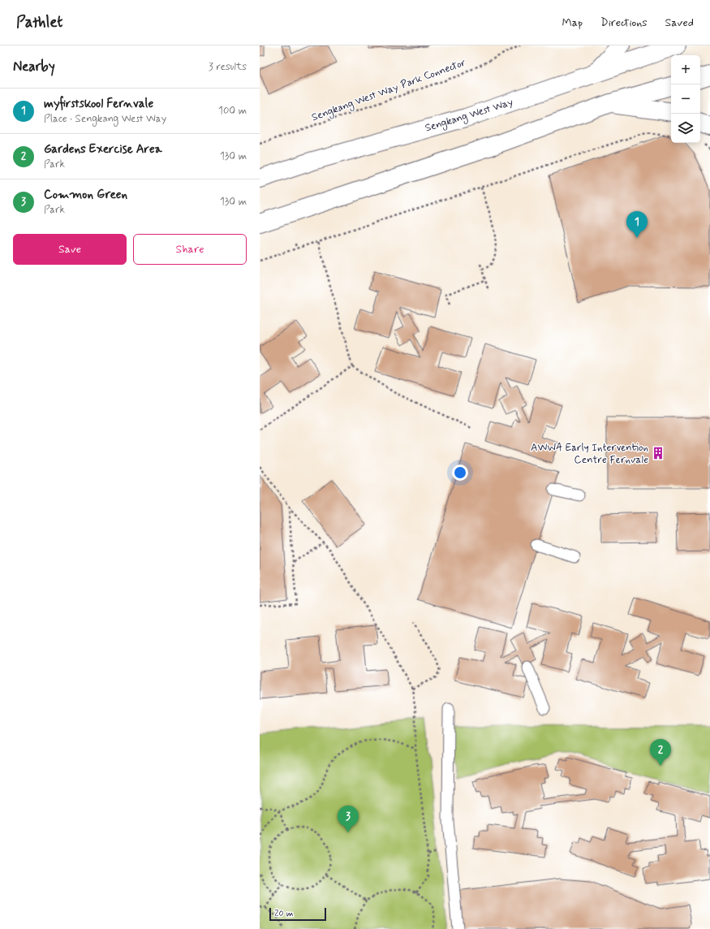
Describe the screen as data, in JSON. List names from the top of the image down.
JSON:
{
  "streets": {
    "main road": ["Sengkang West Way"],
    "path": ["Sengkang West Way Park Connector"]
  },
  "places": {
    "building": ["AWWA Early Intervention Centre Fernvale"]
  },
  "scale_bar": "20 m",
  "page": {
    "header": "Pathlet",
    "nav": ["Map", "Directions", "Saved"],
    "heading": ["Nearby", "3 results"],
    "map_buttons": ["+", "−"],
    "list": [
      {
        "mark": "1",
        "name": "myfirstskool Fernvale",
        "note": "Place · Sengkang West Way",
        "value": "100 m"
      },
      {
        "mark": "2",
        "name": "Gardens Exercise Area",
        "note": "Park",
        "value": "130 m"
      },
      {
        "mark": "3",
        "name": "Common Green",
        "note": "Park",
        "value": "130 m"
      }
    ],
    "pins": ["1", "2", "3"],
    "buttons": ["Save", "Share"],
    "scale": "20 m"
  }
}
